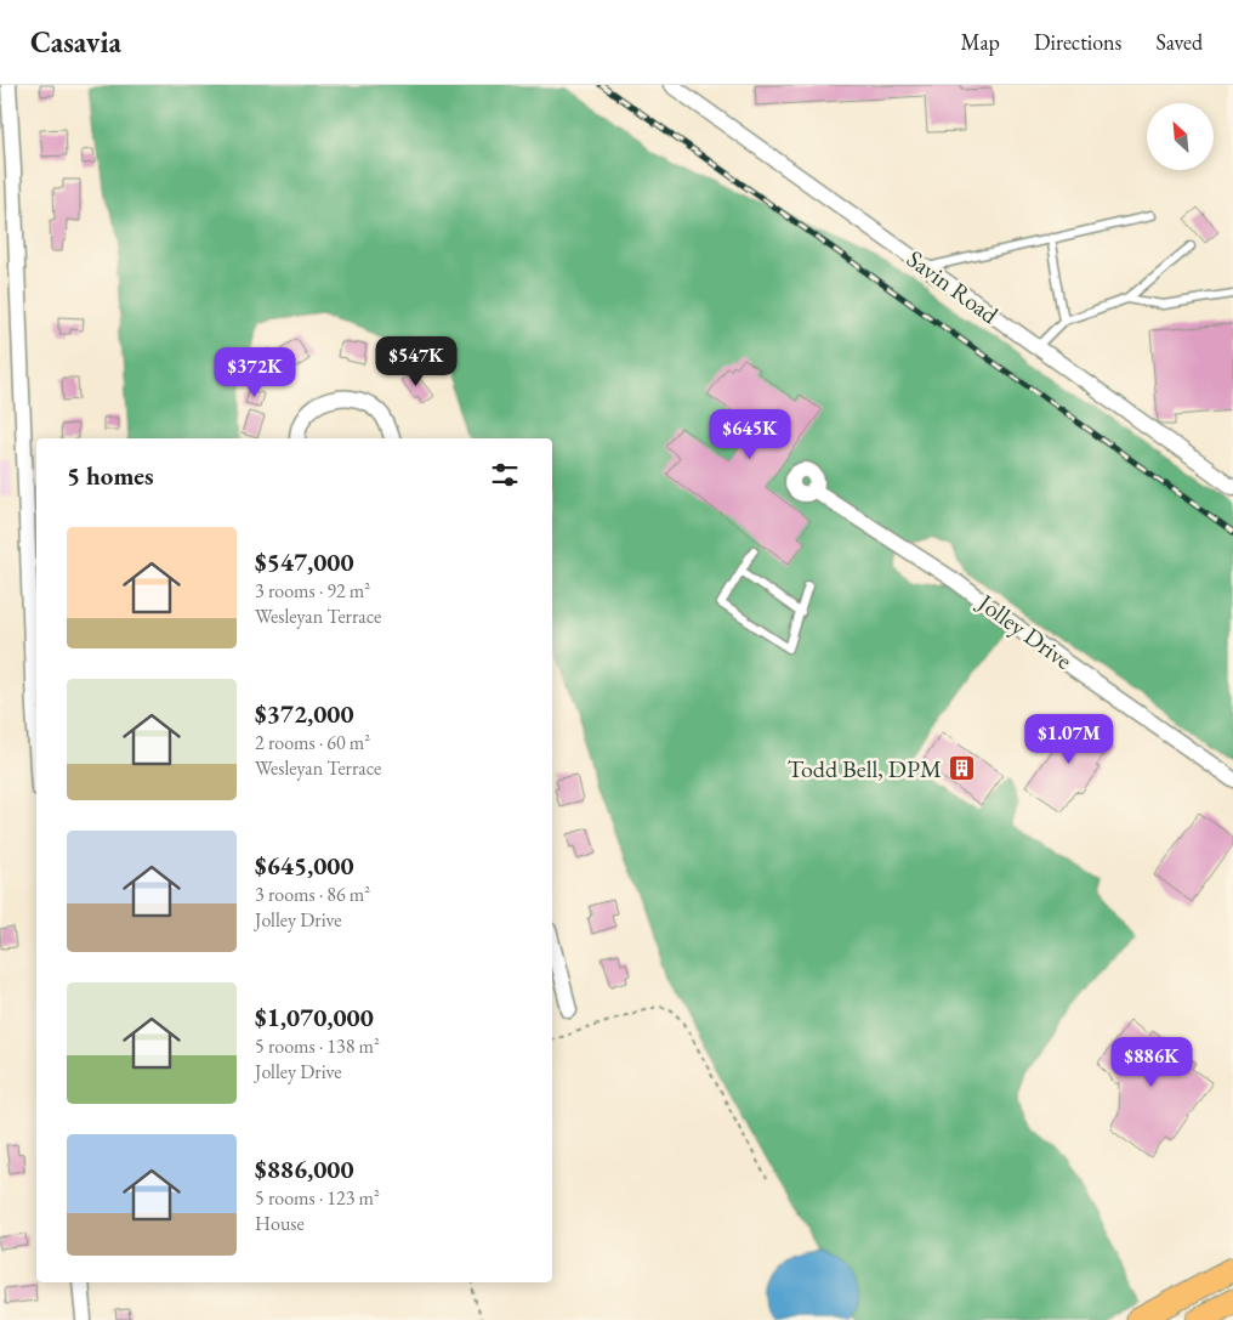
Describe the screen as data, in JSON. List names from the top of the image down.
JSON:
{
  "streets": {
    "street": ["Savin Road", "Jolley Drive"]
  },
  "places": {
    "building": ["Todd Bell, DPM"]
  },
  "north": "top left",
  "page": {
    "header": "Casavia",
    "nav": ["Map", "Directions", "Saved"],
    "price": [
      "$547K",
      "$372K",
      "$645K",
      "$1.07M",
      "$886K"
    ],
    "heading": "5 homes",
    "list": [
      {
        "name": "$547,000",
        "note": "3 rooms · 92 m² · Wesleyan Terrace"
      },
      {
        "name": "$372,000",
        "note": "2 rooms · 60 m² · Wesleyan Terrace"
      },
      {
        "name": "$645,000",
        "note": "3 rooms · 86 m² · Jolley Drive"
      },
      {
        "name": "$1,070,000",
        "note": "5 rooms · 138 m² · Jolley Drive"
      },
      {
        "name": "$886,000",
        "note": "5 rooms · 123 m² · House"
      }
    ]
  }
}
